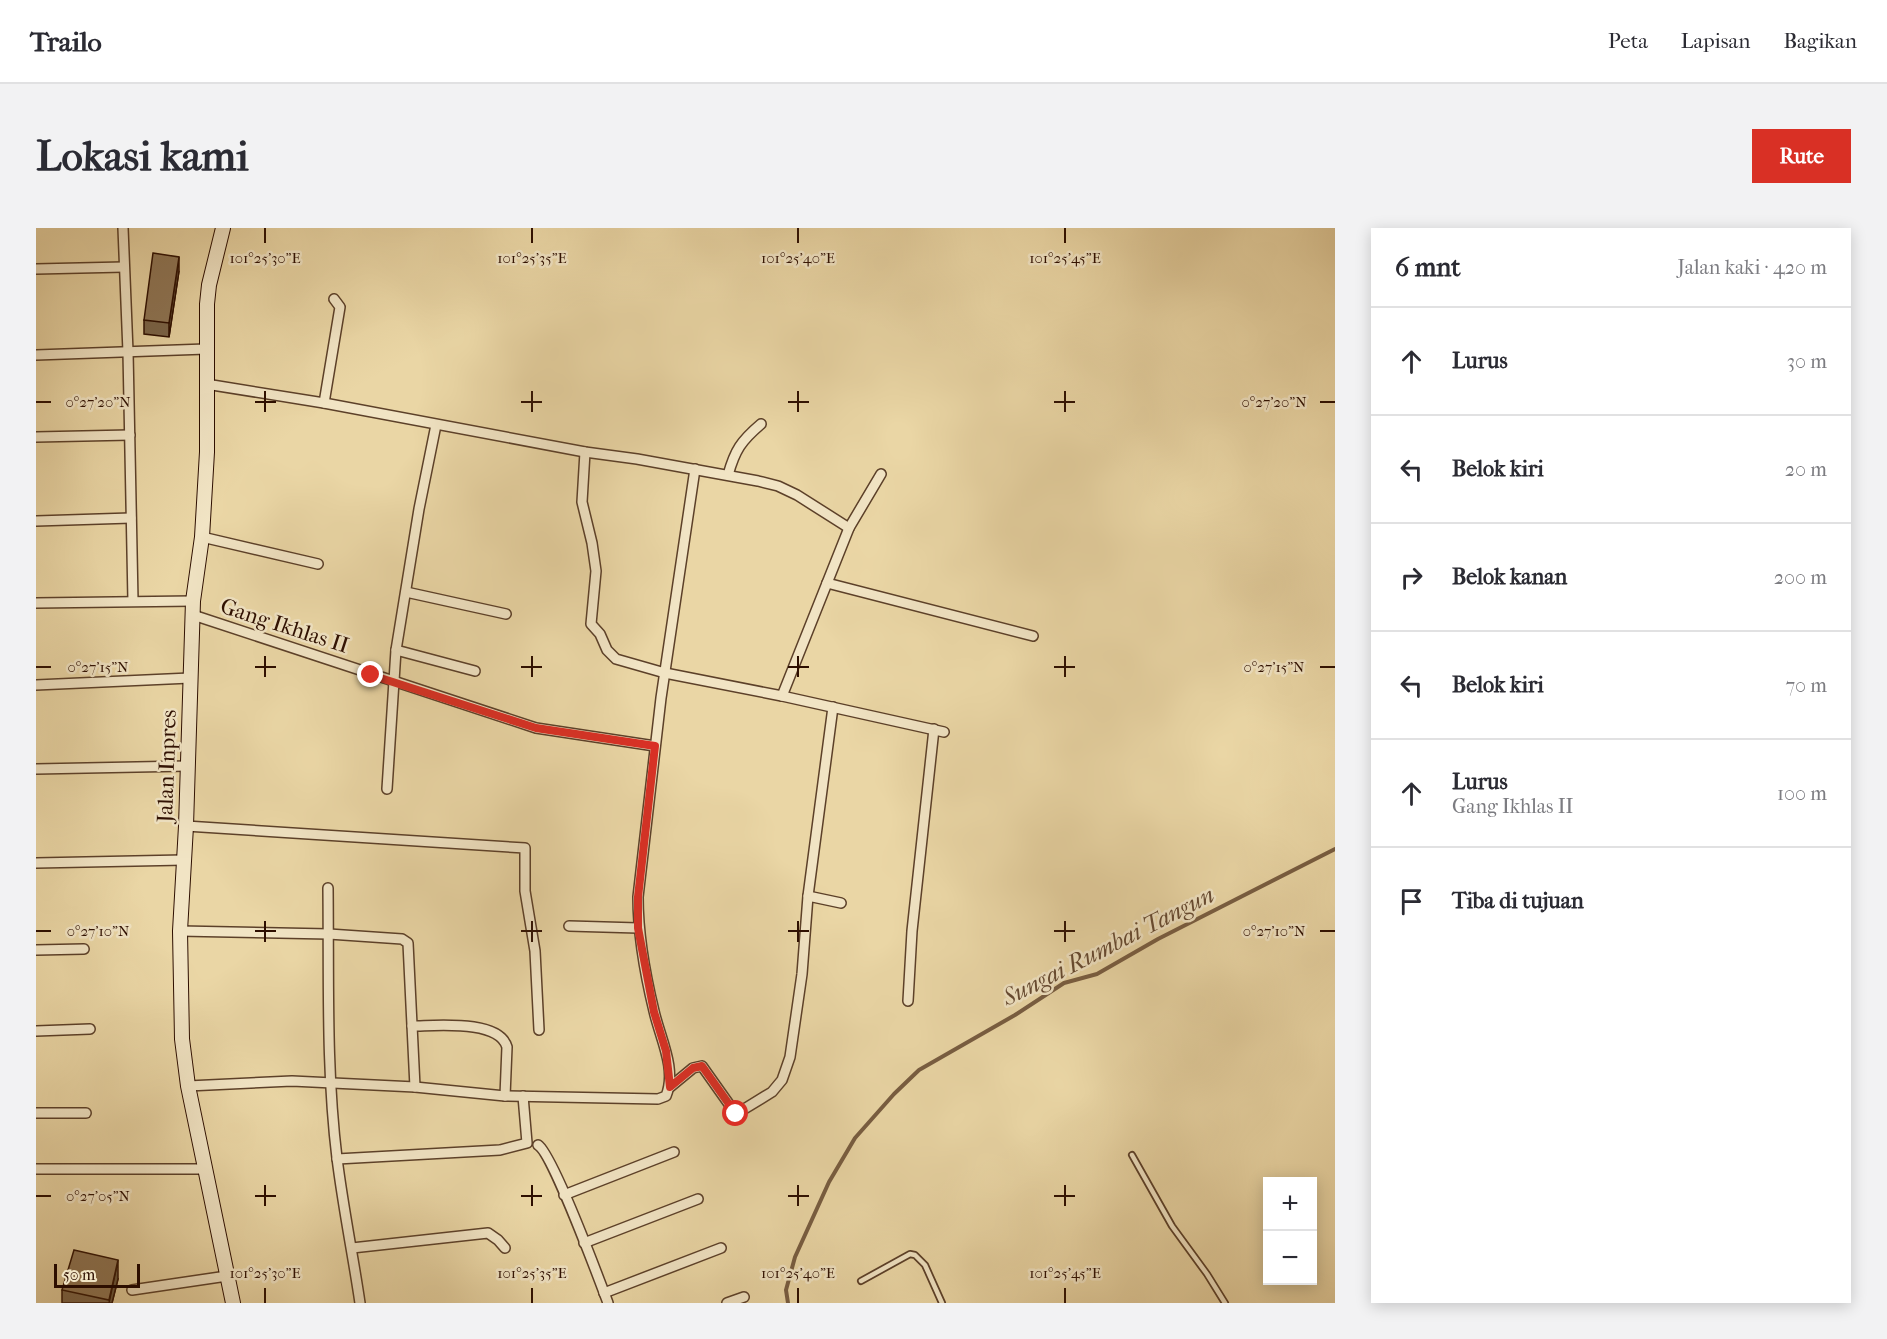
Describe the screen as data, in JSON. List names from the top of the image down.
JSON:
{
  "streets": {
    "main road": ["Jalan Inpres"],
    "street": ["Gang Ikhlas II"]
  },
  "crossings": [
    ["Gang Ikhlas II", "Jalan Inpres"]
  ],
  "water": ["Sungai Rumbai Tangun"],
  "scale_bar": "50 m",
  "page": {
    "header": "Trailo",
    "nav": ["Peta", "Lapisan", "Bagikan"],
    "buttons": "Rute",
    "title": "Lokasi kami",
    "heading": ["6 mnt", "Jalan kaki · 420 m"],
    "list": [
      ["Lurus", "30 m"],
      ["Belok kiri", "20 m"],
      ["Belok kanan", "200 m"],
      ["Belok kiri", "70 m"],
      ["Lurus", "Gang Ikhlas II", "100 m"],
      "Tiba di tujuan"
    ],
    "map_buttons": ["+", "−"],
    "scale": "50 m"
  },
  "coordinates": [
    "101°25'30\"E",
    "101°25'35\"E",
    "101°25'40\"E",
    "101°25'45\"E",
    "0°27'20\"N",
    "0°27'15\"N",
    "0°27'10\"N",
    "0°27'05\"N"
  ]
}
